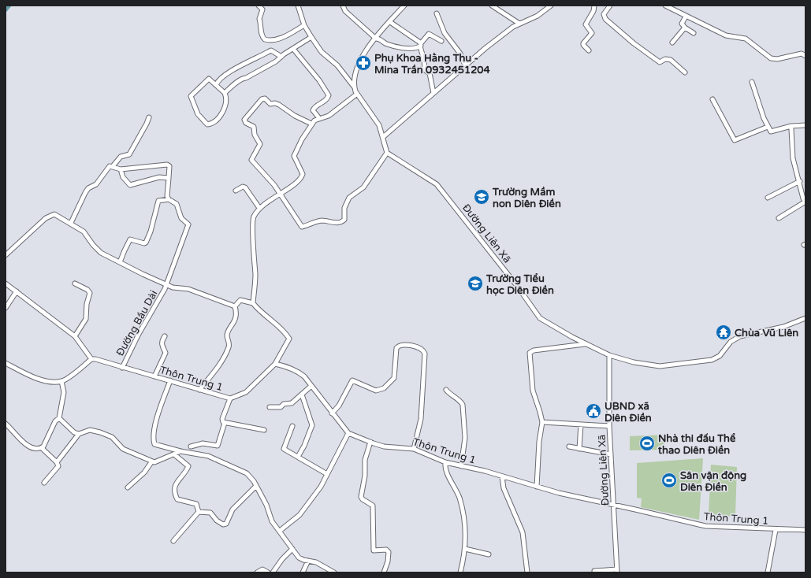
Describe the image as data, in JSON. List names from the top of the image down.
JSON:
{
  "streets": {
    "street": ["Đường Liên Xã", "Đường Bầu Dài", "Thôn Trung 1"]
  },
  "crossings": [
    ["Đường Liên Xã", "Thôn Trung 1"],
    ["Đường Bầu Dài", "Thôn Trung 1"]
  ],
  "places": {
    "pharmacy": ["Phụ Khoa Hằng Thu - Mina Trần 0932451204"],
    "school or university": ["Trường Mầm non Diên Điền", "Trường Tiểu học Diên Điền"],
    "temple": ["Chùa Vũ Liên"],
    "public building": ["UBND xã Diên Điền"],
    "sports": ["Nhà thi đấu Thể thao Diên Điền", "Sân vận động Diên Điền"]
  }
}
